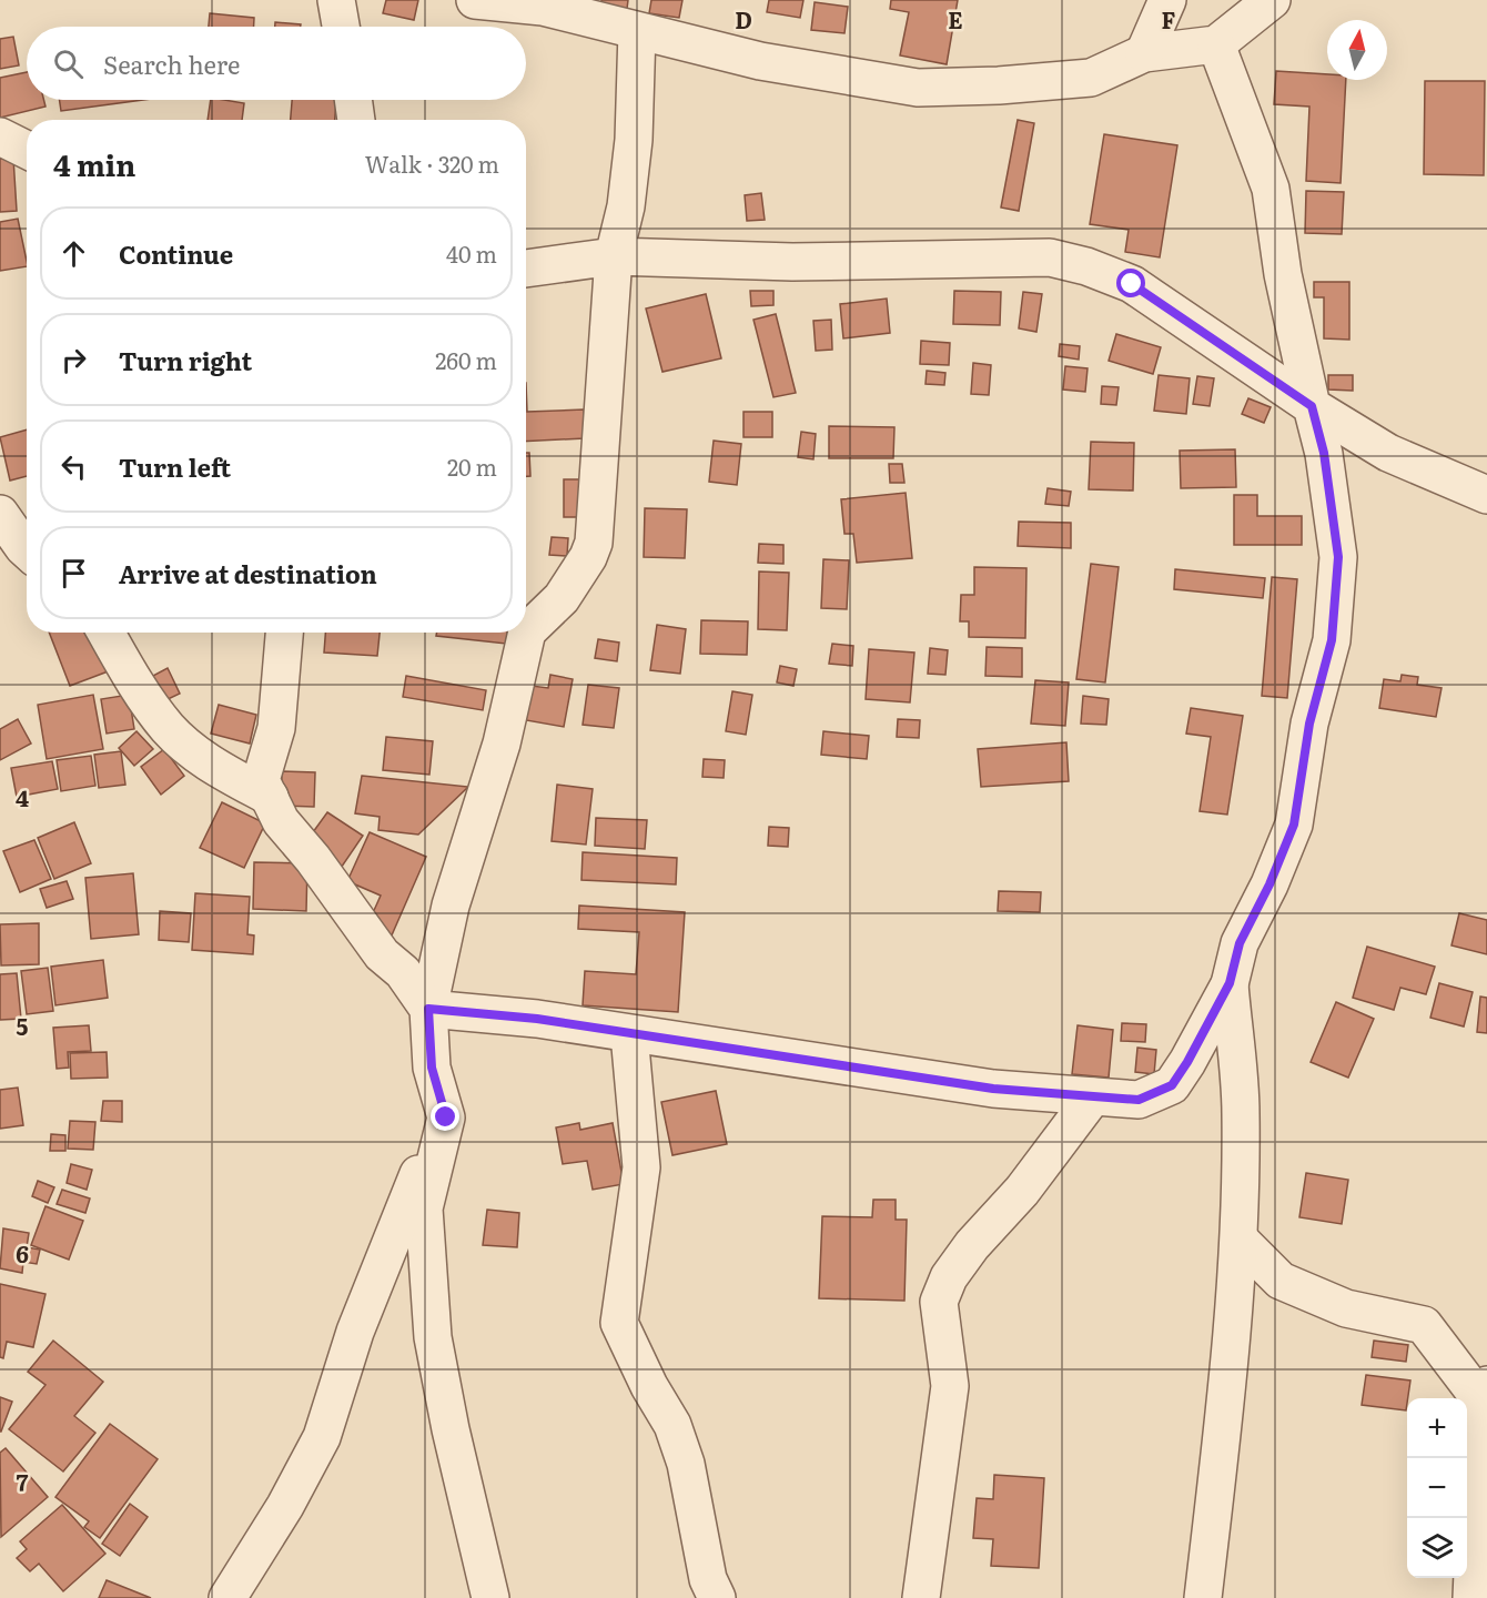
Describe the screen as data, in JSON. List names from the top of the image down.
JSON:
{
  "north": "top",
  "page": {
    "search": "Search here",
    "heading": ["4 min", "Walk · 320 m"],
    "list": [
      ["Continue", "40 m"],
      ["Turn right", "260 m"],
      ["Turn left", "20 m"],
      "Arrive at destination"
    ],
    "map_buttons": ["+", "−"]
  },
  "grid": {
    "columns": ["D", "E", "F"],
    "rows": [
      "4",
      "5",
      "6",
      "7"
    ]
  }
}
